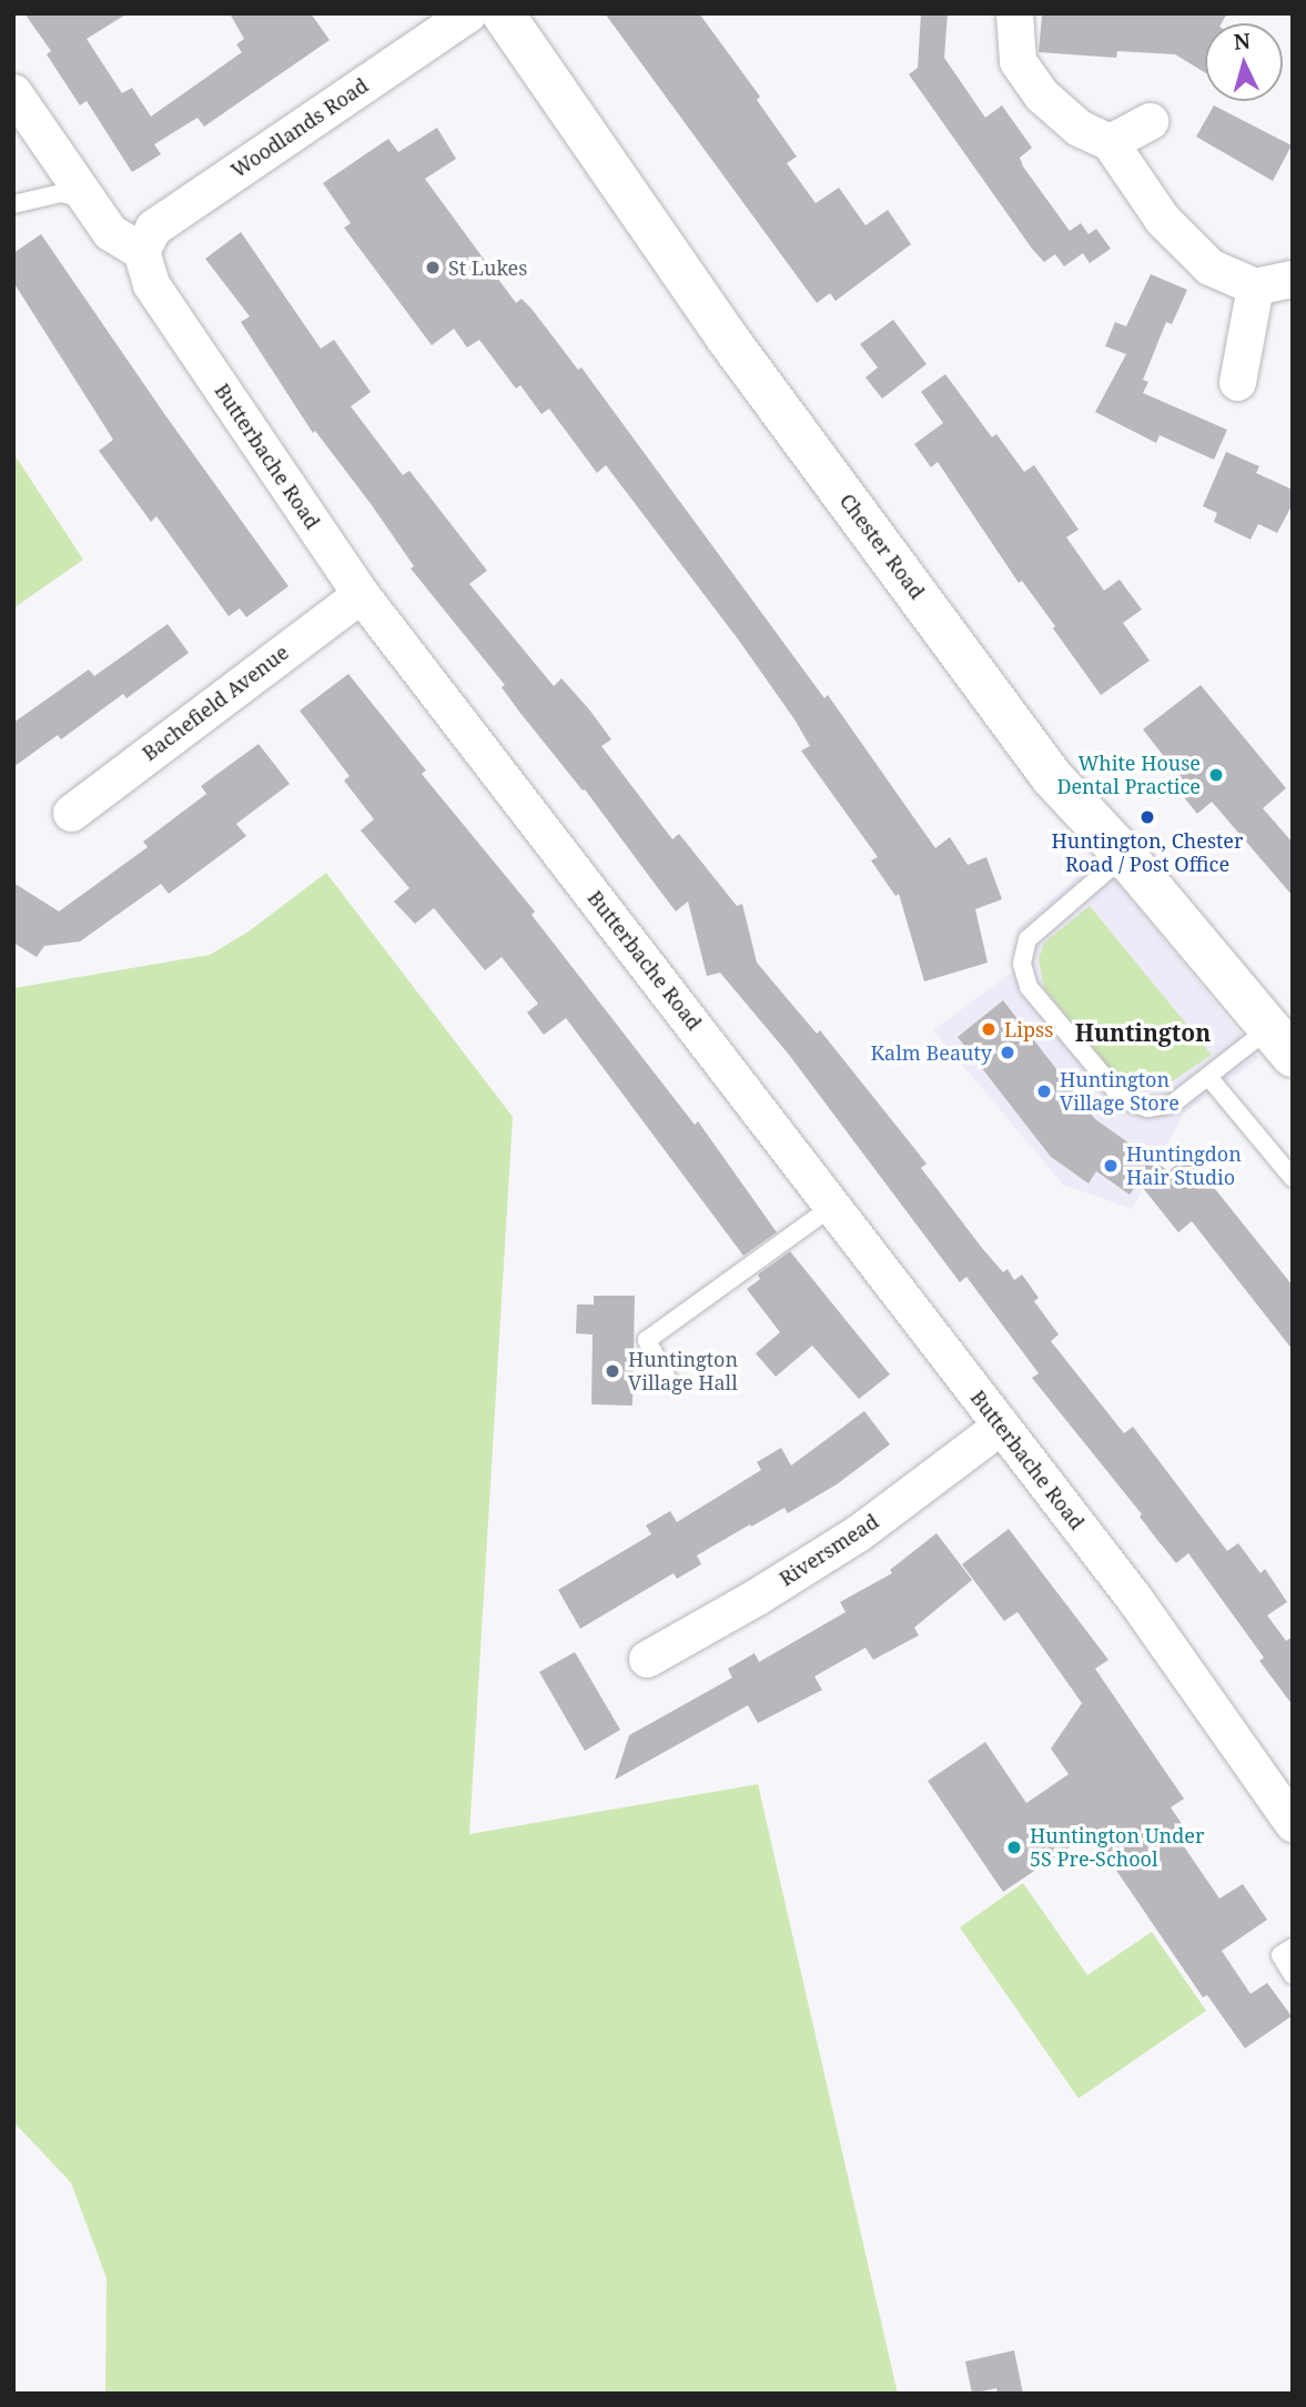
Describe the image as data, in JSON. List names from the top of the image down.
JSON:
{
  "streets": {
    "main road": ["Chester Road"],
    "street": [
      "Woodlands Road",
      "Butterbache Road",
      "Bachefield Avenue",
      "Riversmead"
    ]
  },
  "crossings": [
    ["Woodlands Road", "Butterbache Road"],
    ["Butterbache Road", "Bachefield Avenue"],
    ["Butterbache Road", "Riversmead"]
  ],
  "districts": ["Huntington"],
  "places": [
    "St Lukes",
    "White House Dental Practice",
    "Huntington, Chester Road / Post Office",
    "Lipss",
    "Kalm Beauty",
    "Huntington Village Store",
    "Huntingdon Hair Studio",
    "Huntington Village Hall",
    "Huntington Under 5S Pre-School"
  ],
  "north": "top"
}
